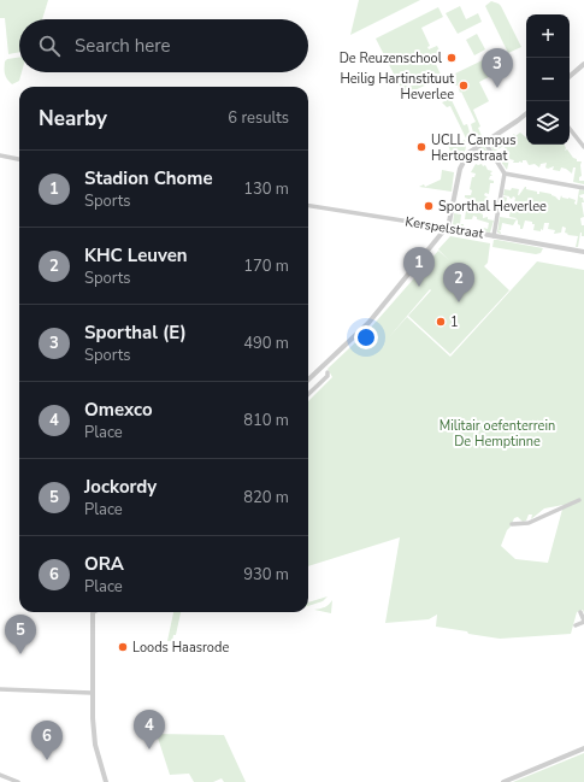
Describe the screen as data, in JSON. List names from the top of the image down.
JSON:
{
  "streets": {
    "street": ["Kerspelstraat"]
  },
  "parks": ["Militair oefenterrein De Hemptinne"],
  "places": [
    "De Reuzenschool",
    "Heilig Hartinstituut Heverlee",
    "UCLL Campus Hertogstraat",
    "Sporthal Heverlee",
    "1",
    "Loods Haasrode"
  ],
  "page": {
    "map_buttons": ["+", "−"],
    "search": "Search here",
    "pins": [
      "3",
      "1",
      "2",
      "5",
      "4",
      "6"
    ],
    "heading": ["Nearby", "6 results"],
    "list": [
      {
        "mark": "1",
        "name": "Stadion Chome",
        "note": "Sports",
        "value": "130 m"
      },
      {
        "mark": "2",
        "name": "KHC Leuven",
        "note": "Sports",
        "value": "170 m"
      },
      {
        "mark": "3",
        "name": "Sporthal (E)",
        "note": "Sports",
        "value": "490 m"
      },
      {
        "mark": "4",
        "name": "Omexco",
        "note": "Place",
        "value": "810 m"
      },
      {
        "mark": "5",
        "name": "Jockordy",
        "note": "Place",
        "value": "820 m"
      },
      {
        "mark": "6",
        "name": "ORA",
        "note": "Place",
        "value": "930 m"
      }
    ]
  }
}
